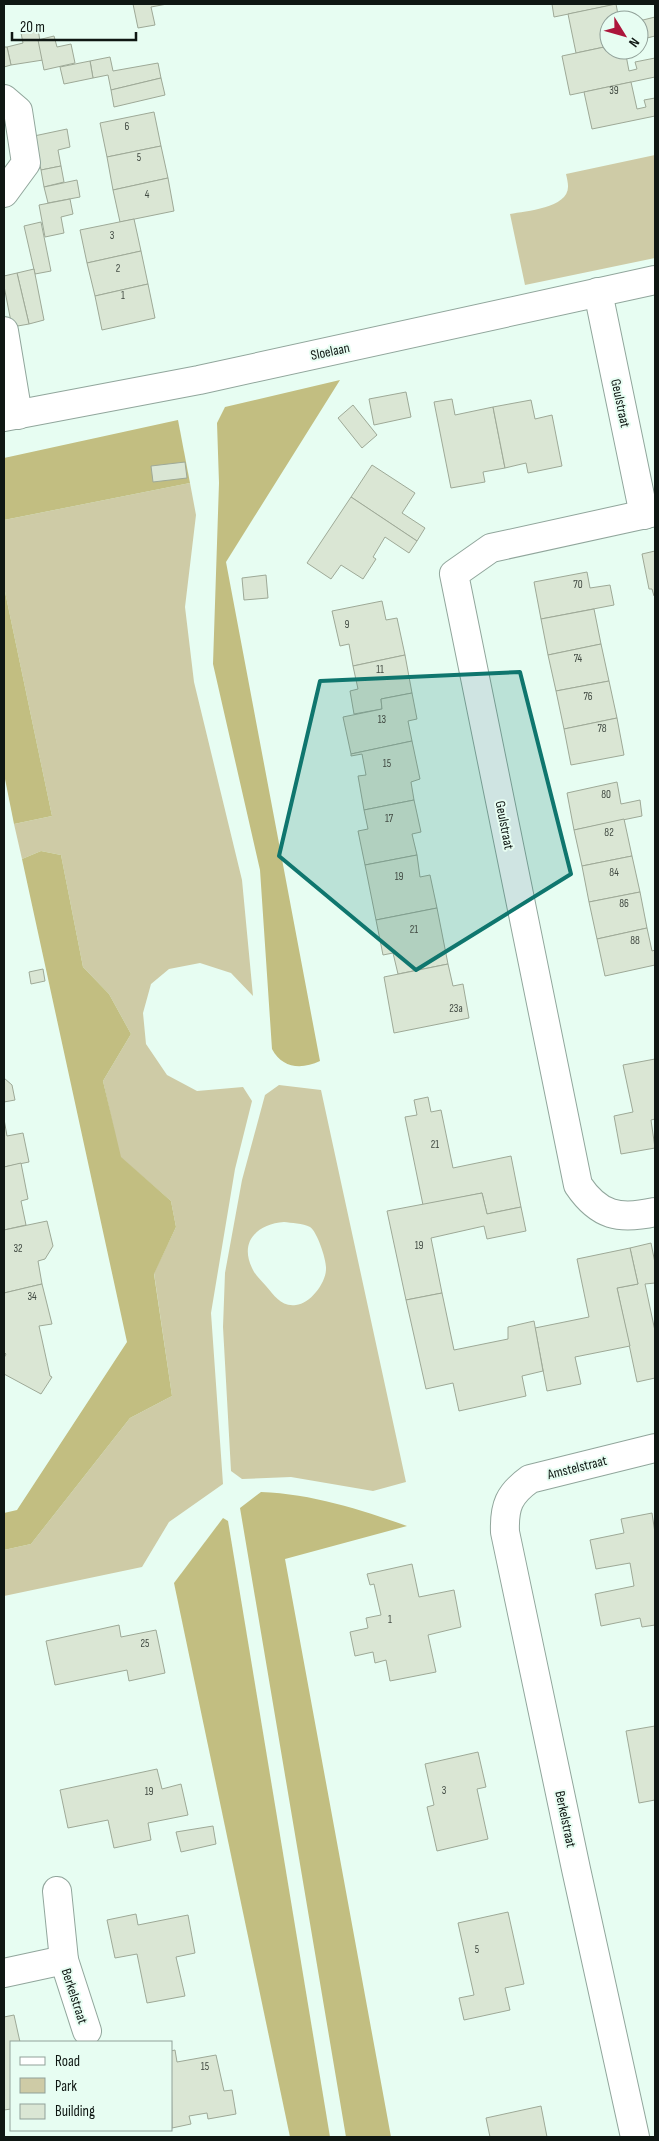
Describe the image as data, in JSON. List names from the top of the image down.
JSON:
{
  "streets": {
    "street": [
      "Sloelaan",
      "Geulstraat",
      "Amstelstraat",
      "Berkelstraat"
    ]
  },
  "crossings": [
    ["Sloelaan", "Geulstraat"],
    ["Amstelstraat", "Berkelstraat"]
  ],
  "house_numbers": [
    "39",
    "6",
    "5",
    "4",
    "3",
    "2",
    "1",
    "70",
    "9",
    "74",
    "11",
    "76",
    "13",
    "78",
    "15",
    "80",
    "17",
    "82",
    "84",
    "19",
    "86",
    "21",
    "88",
    "23a",
    "21",
    "19",
    "32",
    "34",
    "1",
    "25",
    "3",
    "19",
    "5",
    "15"
  ],
  "legend": ["Road", "Park", "Building"],
  "scale_bar": "20 m",
  "north": "bottom right"
}
